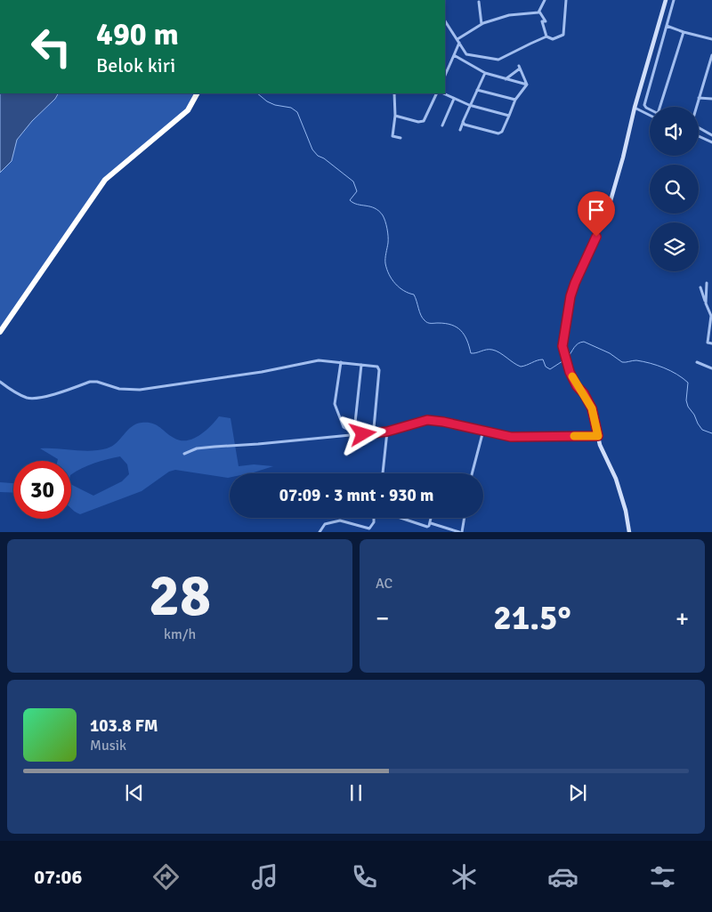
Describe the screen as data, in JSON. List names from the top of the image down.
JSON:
{
  "page": {
    "turn": ["490 m", "Belok kiri"],
    "limit": "30",
    "trip": "07:09 · 3 mnt · 930 m",
    "tile": [
      ["28", "km/h"],
      "AC"
    ],
    "heat": ["−", "21.5°", "+"],
    "song": ["103.8 FM", "Musik"],
    "tabs": "07:06"
  }
}
